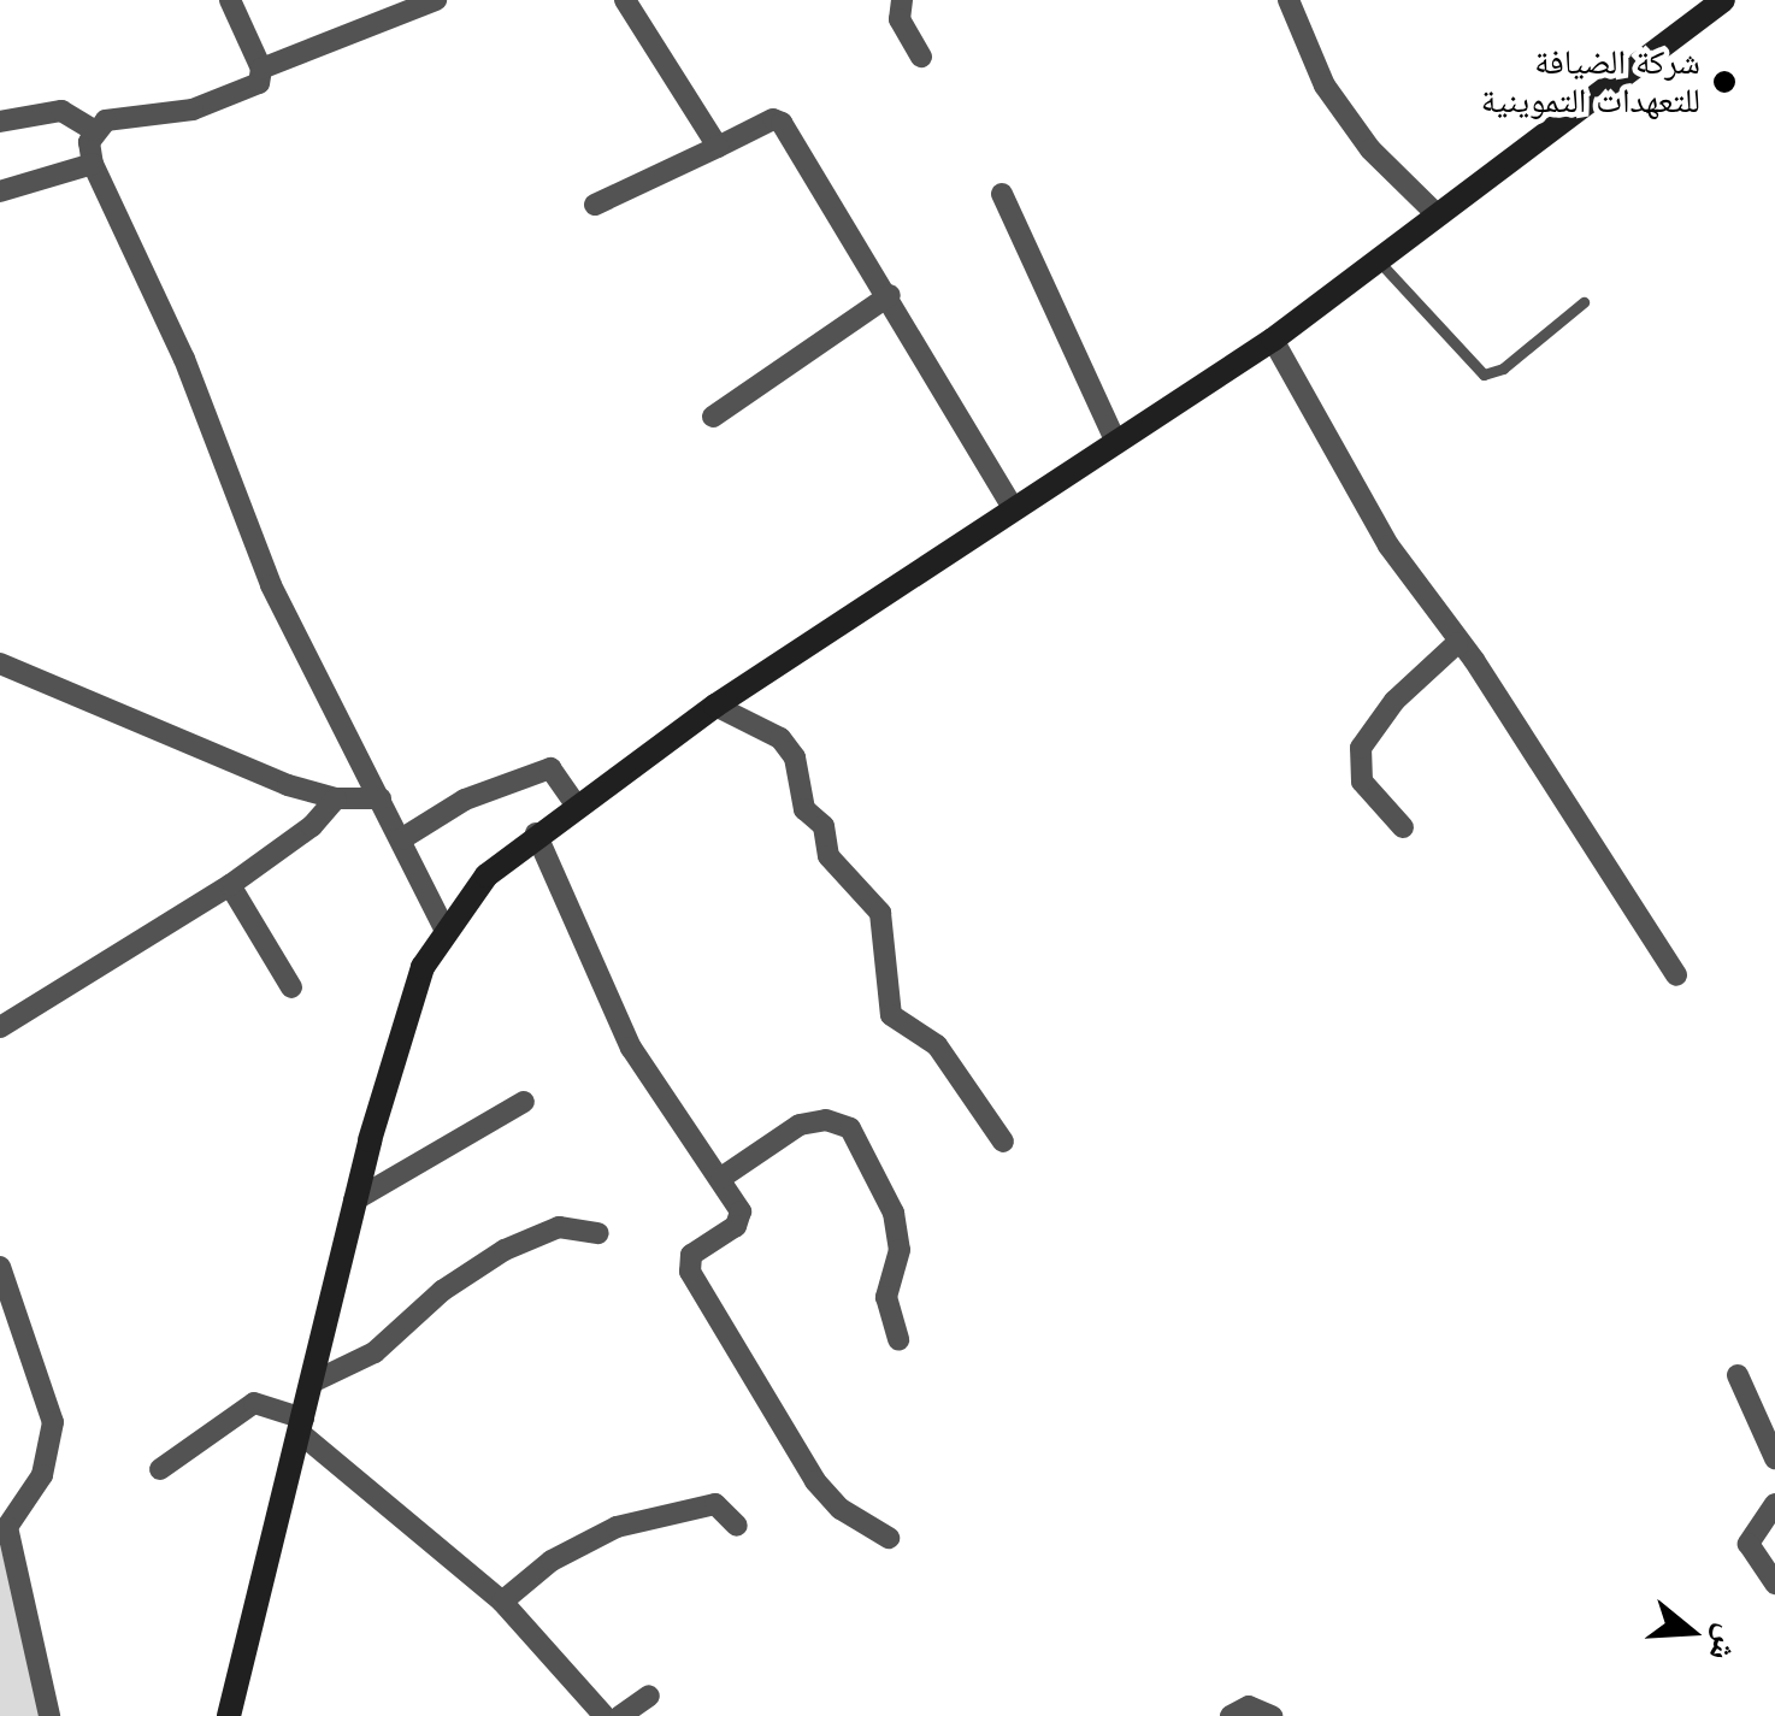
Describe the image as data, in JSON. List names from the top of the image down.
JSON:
{
  "places": ["شركة الضيافة للتعهدات التموينية"],
  "north": "right"
}
